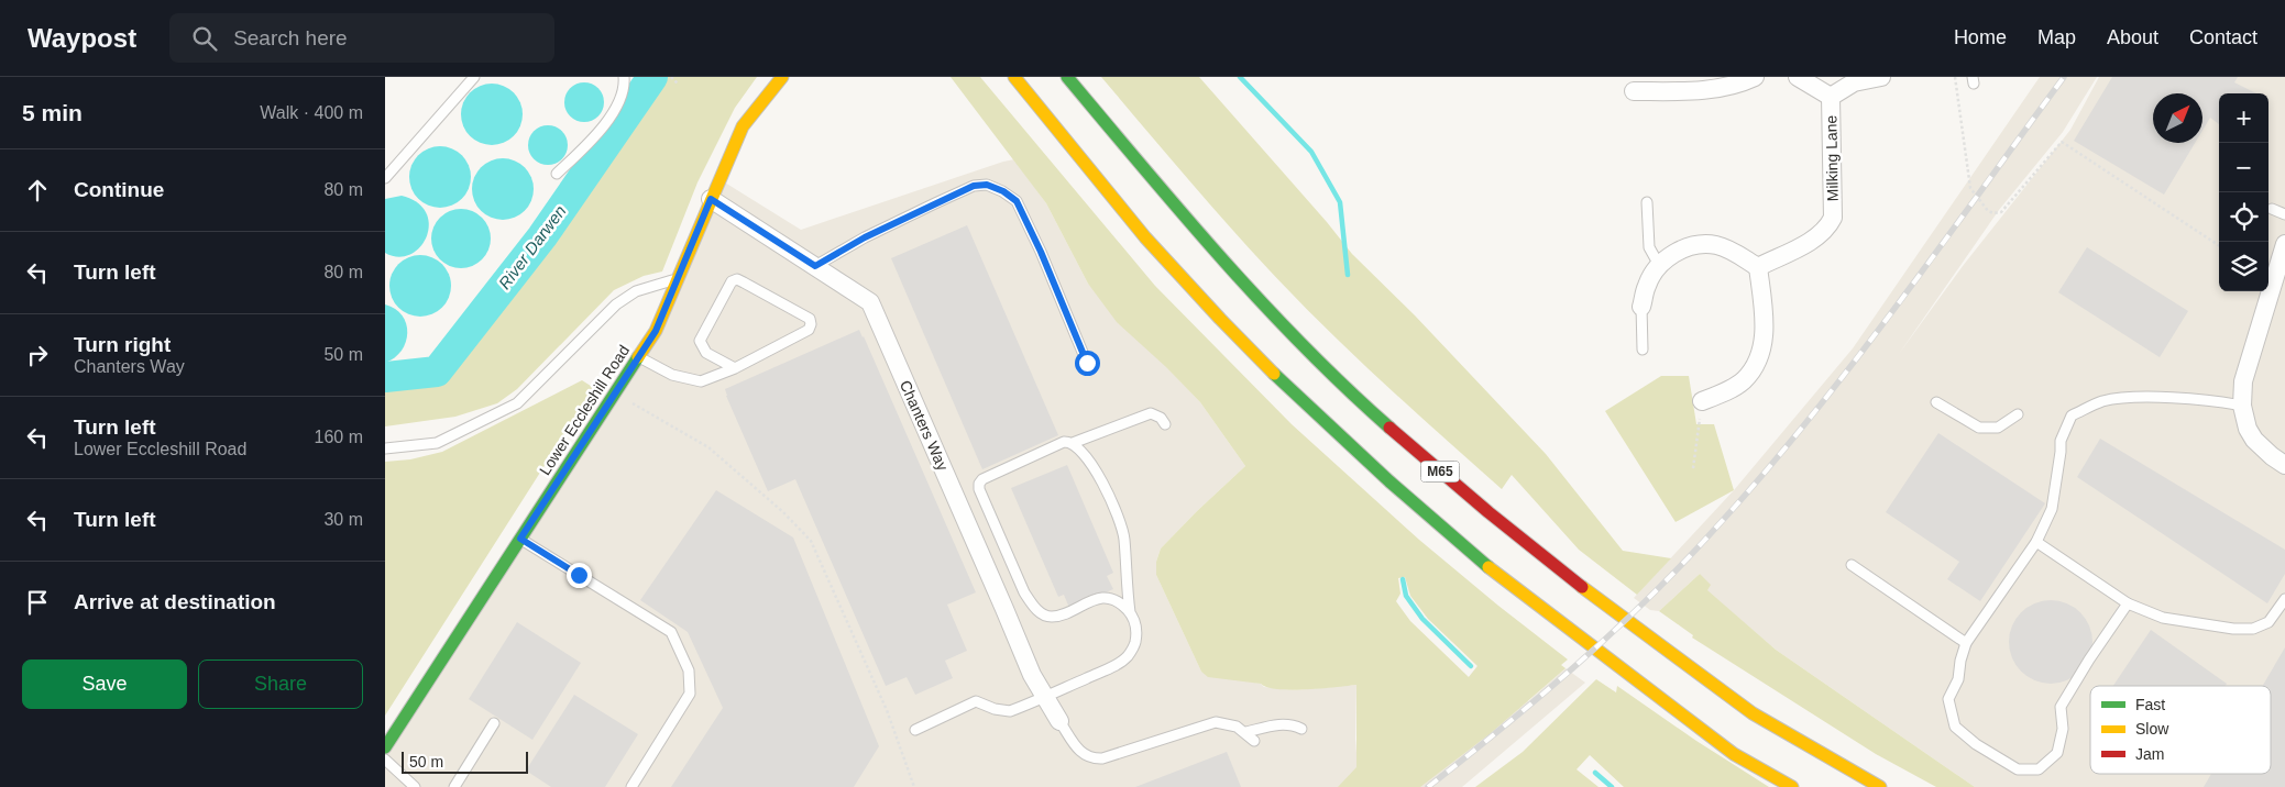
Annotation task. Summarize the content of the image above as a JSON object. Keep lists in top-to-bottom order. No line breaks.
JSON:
{"streets":{"main road":["Lower Eccleshill Road","M65"],"street":["Milking Lane","Chanters Way"]},"crossings":[["Lower Eccleshill Road","Chanters Way"]],"water":["River Darwen"],"legend":["Fast","Slow","Jam"],"scale_bar":"50 m","north":"top right","page":{"header":"Waypost","search":"Search here","nav":["Home","Map","About","Contact"],"heading":["5 min","Walk · 400 m"],"map_buttons":["+","−"],"list":[["Continue","80 m"],["Turn left","80 m"],["Turn right","Chanters Way","50 m"],["Turn left","Lower Eccleshill Road","160 m"],["Turn left","30 m"],"Arrive at destination"],"buttons":["Save","Share"],"scale":"50 m"}}
